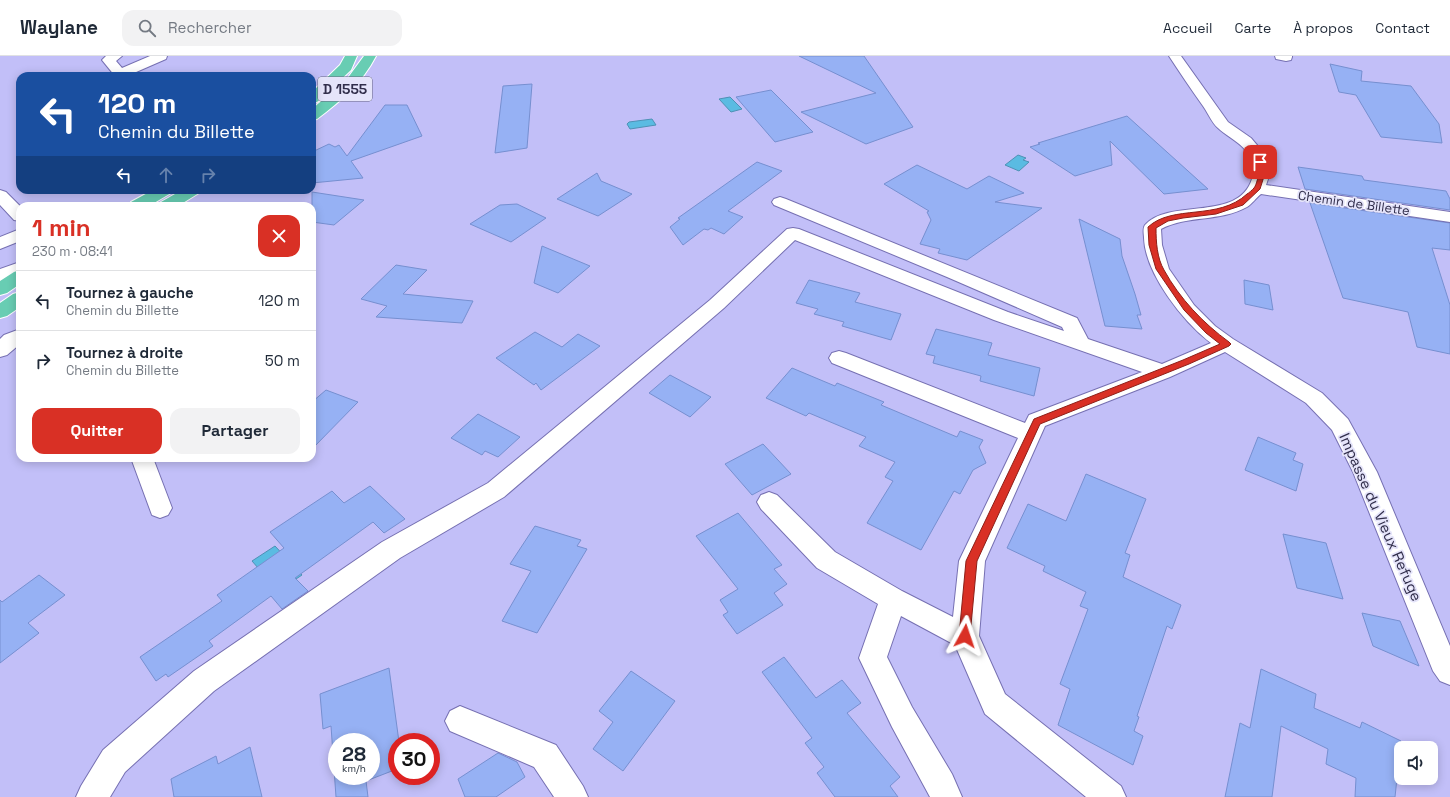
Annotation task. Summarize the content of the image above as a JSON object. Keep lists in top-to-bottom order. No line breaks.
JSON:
{"streets":{"main road":["D 1555"],"street":["Chemin de Billette","Impasse du Vieux Refuge"]},"crossings":[["Chemin de Billette","Impasse du Vieux Refuge"]],"page":{"header":"Waylane","search":"Rechercher","nav":["Accueil","Carte","À propos","Contact"],"turn":["120 m","Chemin du Billette"],"heading":["1 min","230 m · 08:41"],"list":[{"name":"Tournez à gauche","note":"Chemin du Billette","value":"120 m"},{"name":"Tournez à droite","note":"Chemin du Billette","value":"50 m"}],"buttons":["Quitter","Partager"],"speed":"28 km/h","limit":"30"}}
